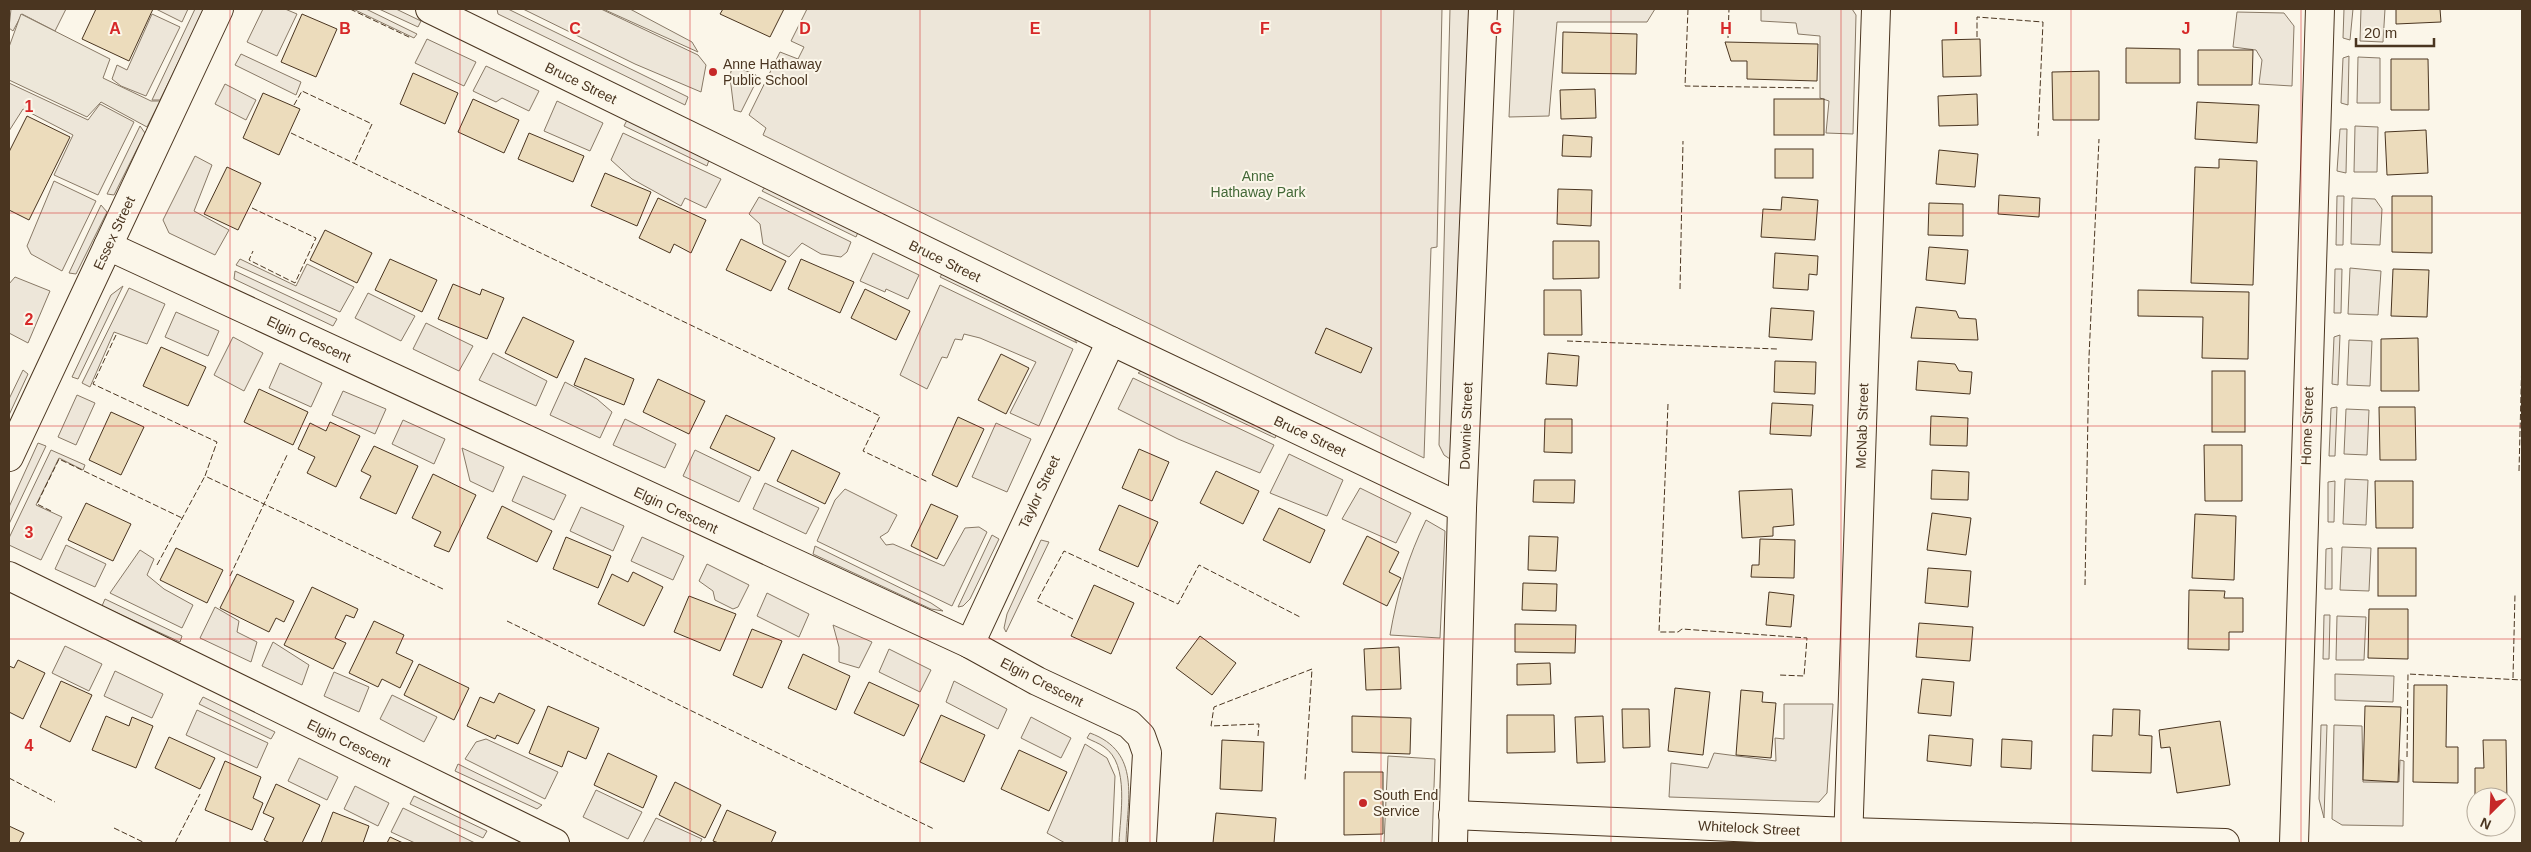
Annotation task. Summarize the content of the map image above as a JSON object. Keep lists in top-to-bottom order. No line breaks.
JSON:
{"streets":{"street":["Bruce Street","Essex Street","Elgin Crescent","Downie Street","McNab Street","Home Street","Taylor Street","Whitelock Street"]},"crossings":[["Bruce Street","Downie Street"],["Bruce Street","Taylor Street"],["Essex Street","Elgin Crescent"],["Elgin Crescent","Taylor Street"],["Downie Street","Whitelock Street"],["McNab Street","Whitelock Street"]],"parks":["Anne Hathaway Park"],"places":["Anne Hathaway Public School","South End Service"],"scale_bar":"20 m","north":"bottom left","grid":{"columns":["A","B","C","D","E","F","G","H","I","J"],"rows":["1","2","3","4"]}}
